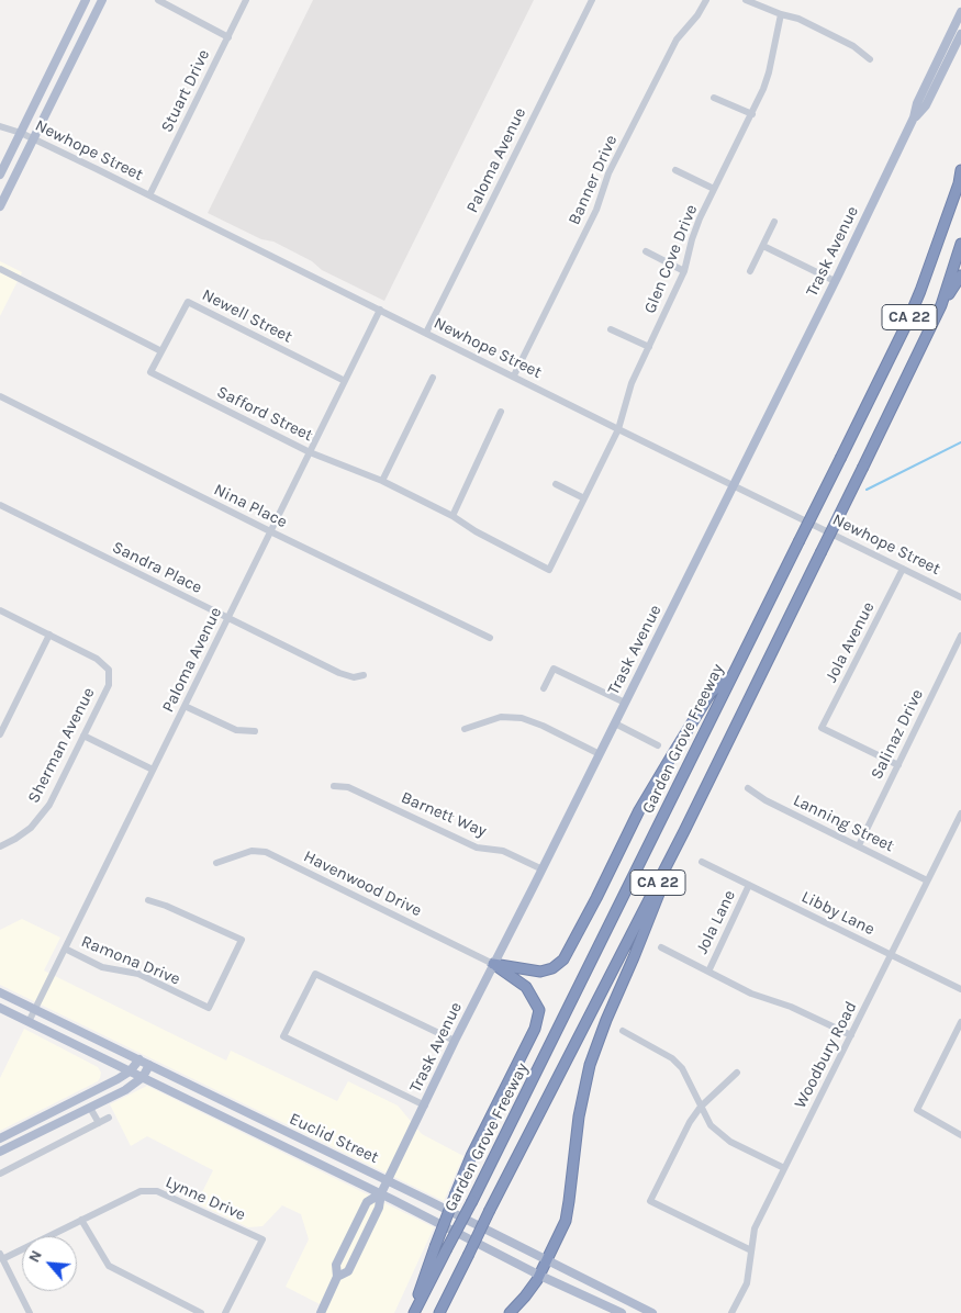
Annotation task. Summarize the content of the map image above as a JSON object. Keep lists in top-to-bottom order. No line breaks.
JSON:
{"streets":{"highway":["CA 22","Garden Grove Freeway"],"main road":["Trask Avenue","Euclid Street"],"street":["Stuart Drive","Newhope Street","Paloma Avenue","Banner Drive","Glen Cove Drive","Newell Street","Safford Street","Nina Place","Sandra Place","Jola Avenue","Salinaz Drive","Sherman Avenue","Barnett Way","Lanning Street","Havenwood Drive","Libby Lane","Jola Lane","Ramona Drive","Woodbury Road","Lynne Drive"]},"crossings":[["Stuart Drive","Newhope Street"],["Newhope Street","Paloma Avenue"],["Newhope Street","Banner Drive"],["Newhope Street","Trask Avenue"],["Newhope Street","Glen Cove Drive"],["Newhope Street","Jola Avenue"],["Paloma Avenue","Newell Street"],["Paloma Avenue","Safford Street"],["Paloma Avenue","Nina Place"],["Paloma Avenue","Sandra Place"],["Paloma Avenue","Ramona Drive"],["Paloma Avenue","Euclid Street"],["Trask Avenue","Barnett Way"],["Trask Avenue","Havenwood Drive"],["Trask Avenue","Euclid Street"],["Glen Cove Drive","Safford Street"],["Newell Street","Safford Street"],["Jola Avenue","Salinaz Drive"],["Salinaz Drive","Lanning Street"],["Lanning Street","Woodbury Road"],["Libby Lane","Jola Lane"],["Libby Lane","Woodbury Road"]],"north":"top left"}
